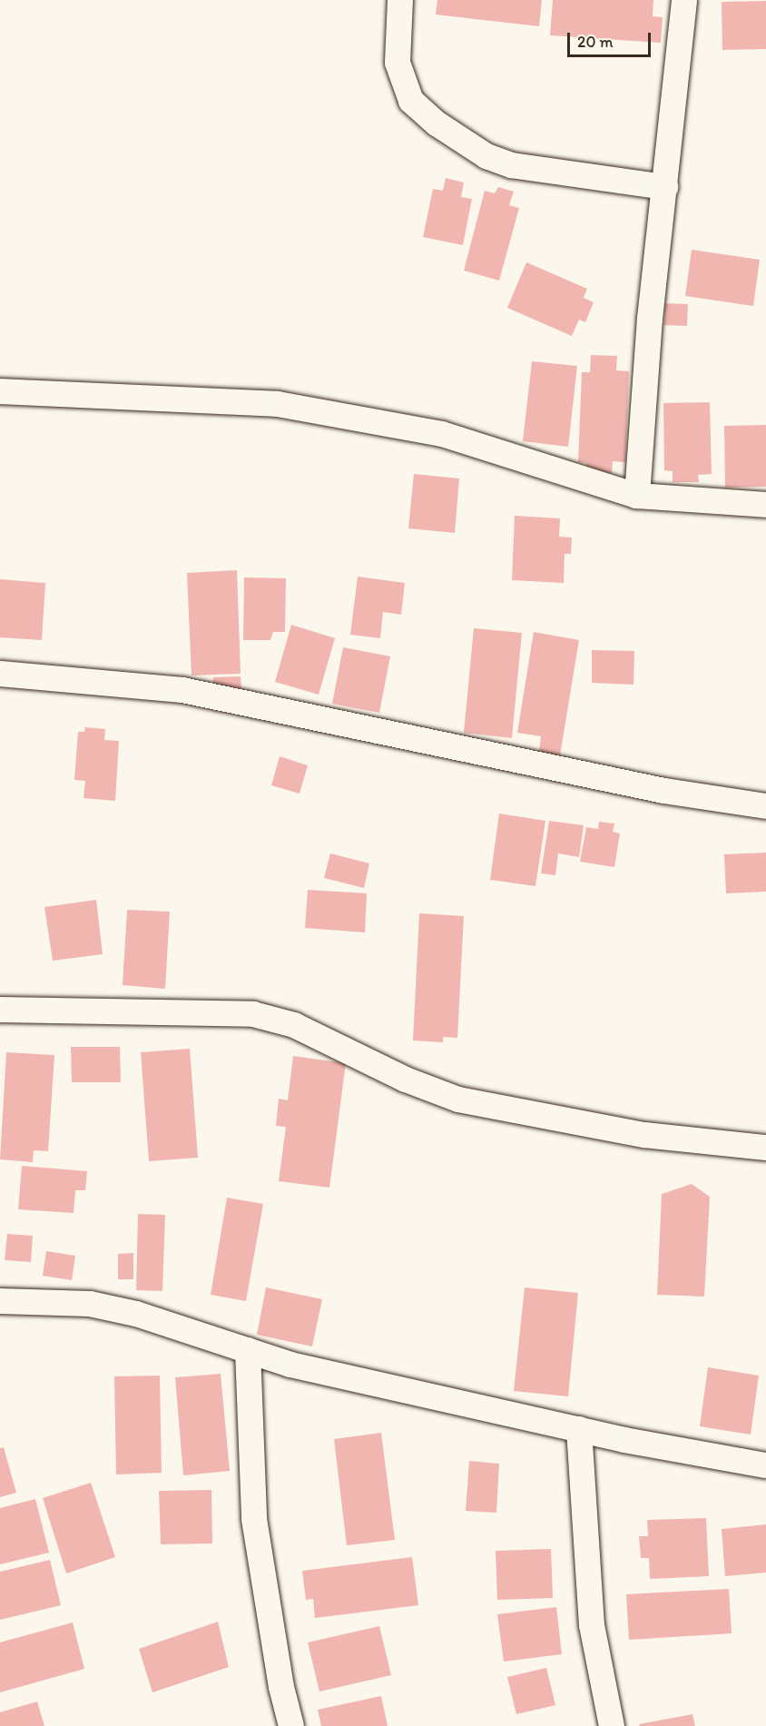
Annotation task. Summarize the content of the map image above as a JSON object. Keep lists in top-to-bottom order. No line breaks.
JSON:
{"scale_bar":"20 m"}
